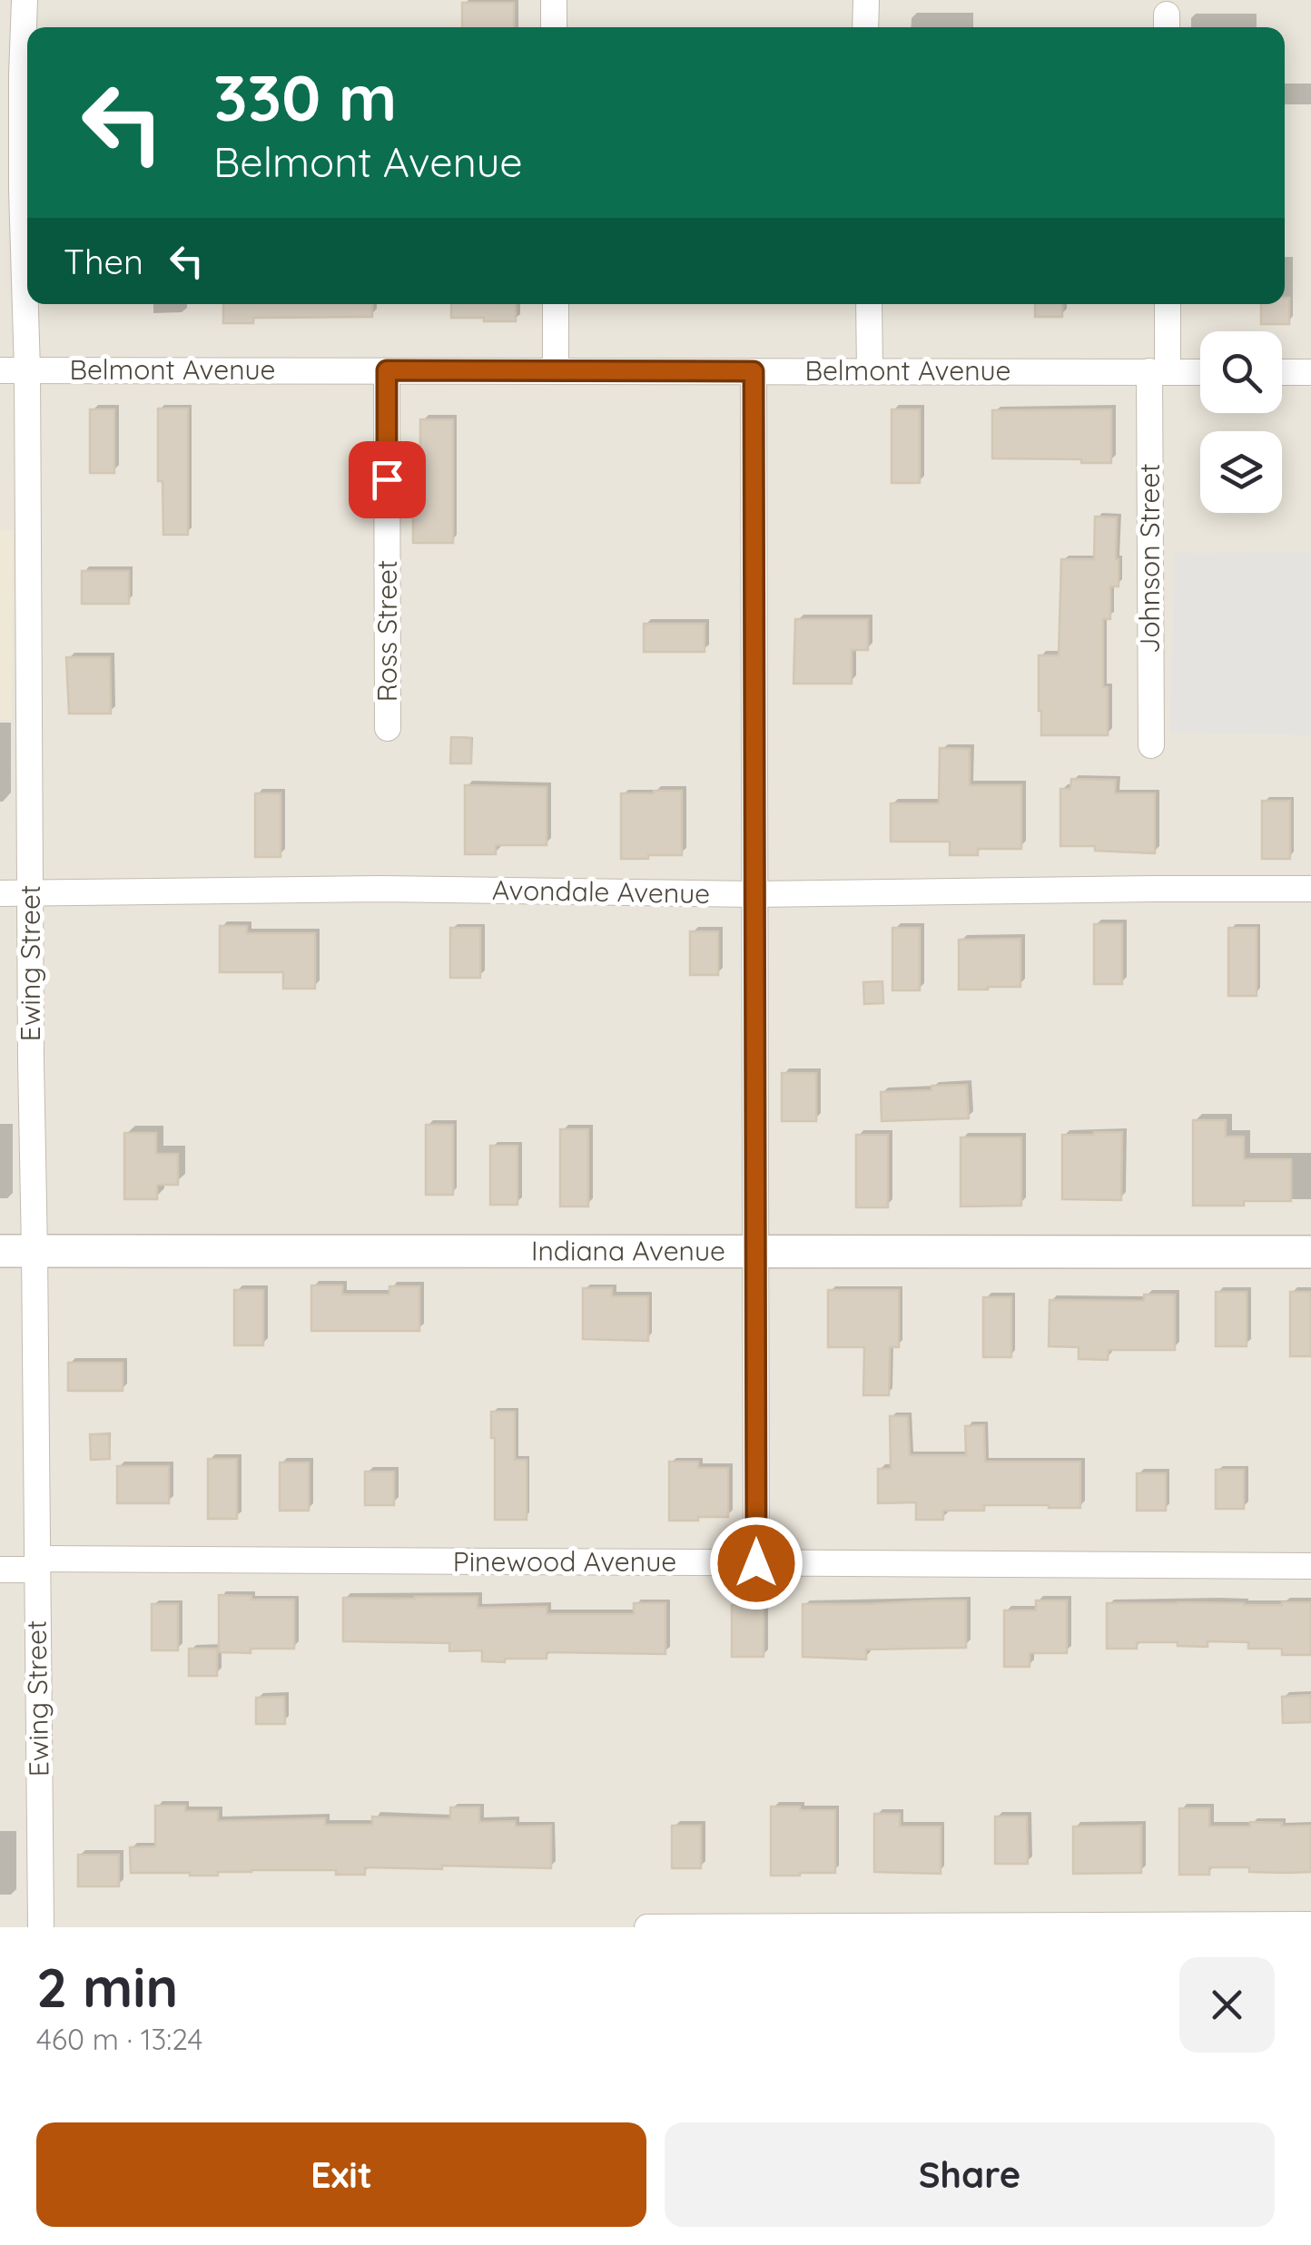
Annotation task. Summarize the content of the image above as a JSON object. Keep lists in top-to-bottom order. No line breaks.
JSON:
{"streets":{"street":["Belmont Avenue","Johnson Street","Ross Street","Avondale Avenue","Ewing Street","Indiana Avenue","Pinewood Avenue"]},"crossings":[["Belmont Avenue","Johnson Street"],["Belmont Avenue","Ross Street"],["Belmont Avenue","Ewing Street"],["Avondale Avenue","Ewing Street"],["Ewing Street","Indiana Avenue"],["Ewing Street","Pinewood Avenue"]],"page":{"turn":["330 m","Belmont Avenue"],"then":"Then","heading":["2 min","460 m · 13:24"],"buttons":["Exit","Share"]}}
